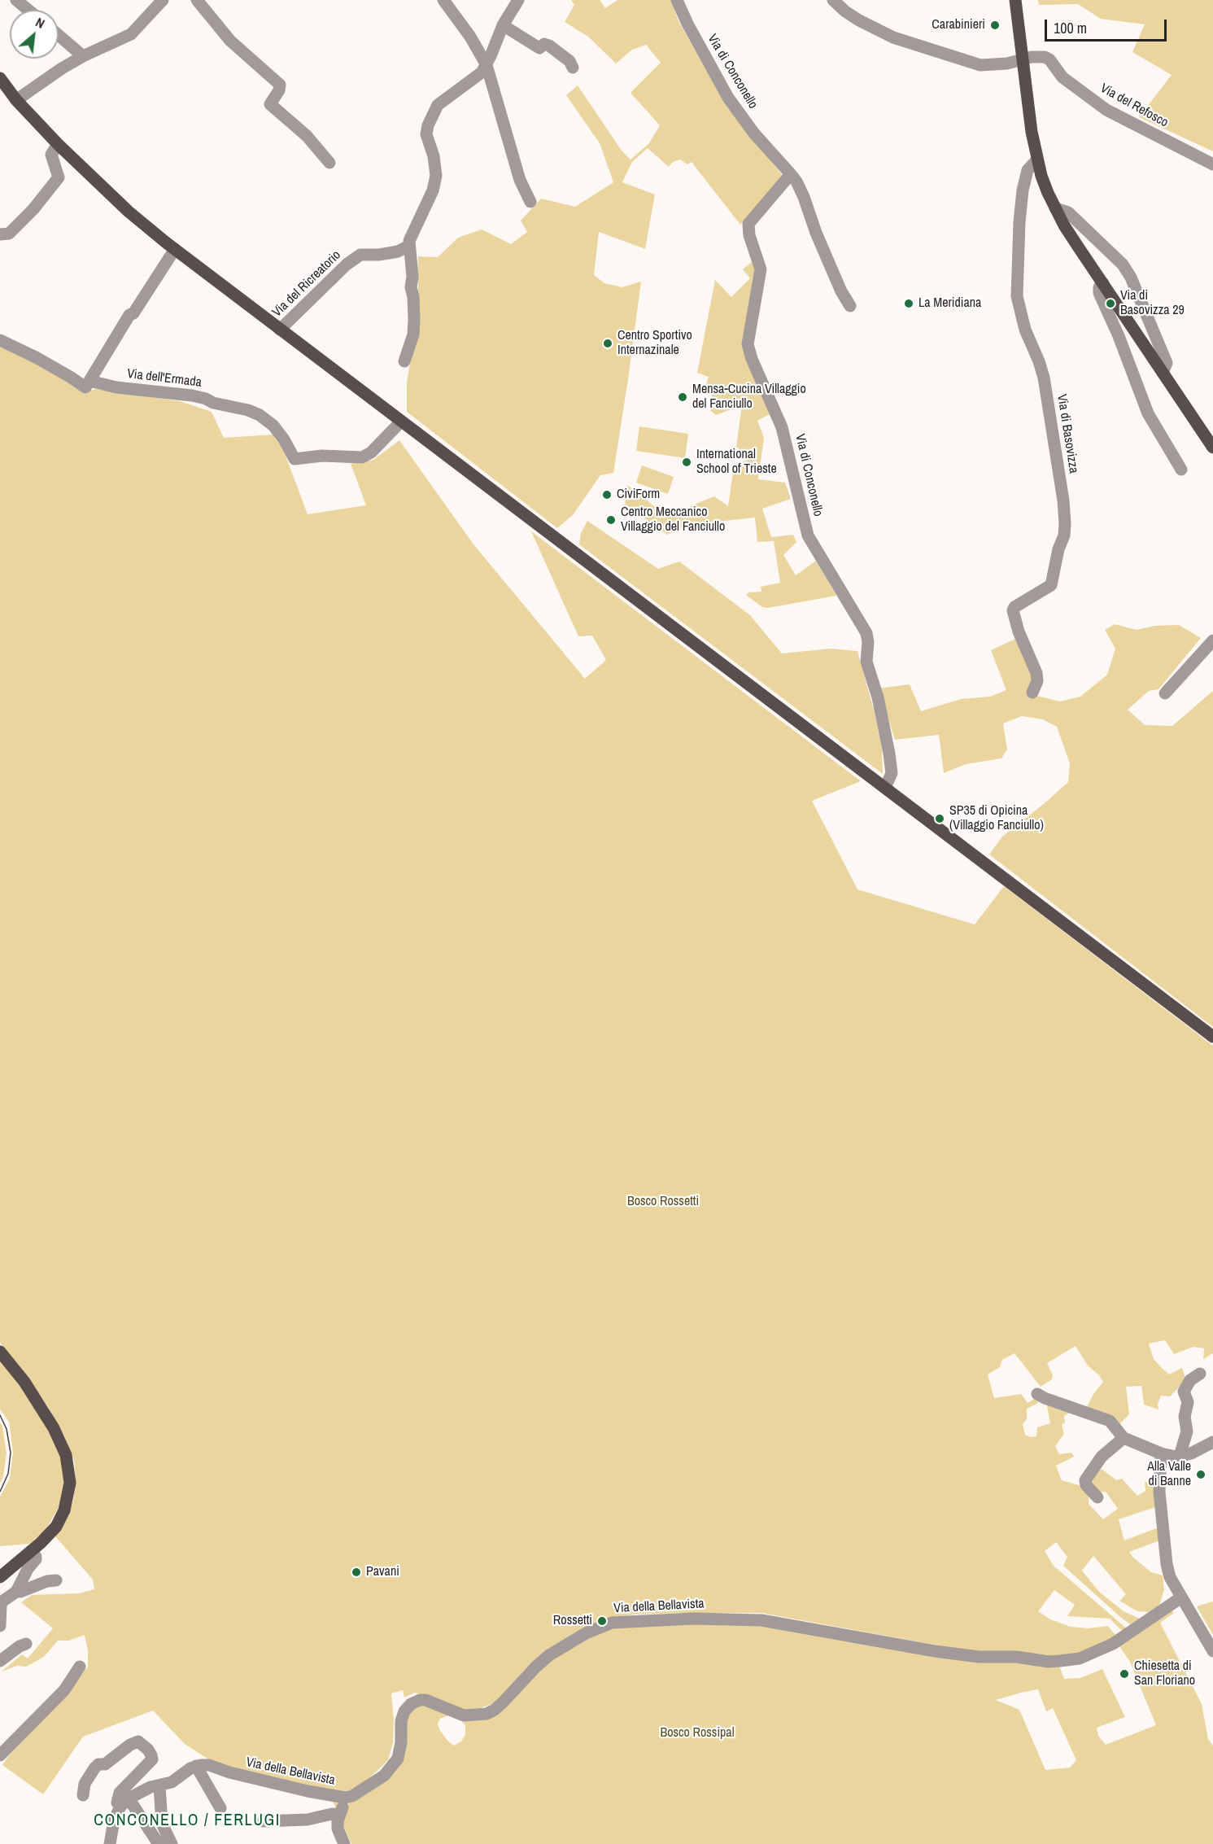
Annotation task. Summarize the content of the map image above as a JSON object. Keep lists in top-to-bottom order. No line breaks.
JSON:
{"streets":{"street":["Via di Conconello","Via del Refosco","Via del Ricreatorio","Via dell'Ermada","Via di Basovizza","Via della Bellavista"]},"districts":["CONCONELLO / FERLUGI"],"parks":["Bosco Rossetti","Bosco Rossipal"],"places":["Carabinieri","La Meridiana","Via di Basovizza 29","Centro Sportivo Internazinale","Mensa-Cucina Villaggio del Fanciullo","International School of Trieste","CiviForm","Centro Meccanico Villaggio del Fanciullo","SP35 di Opicina (Villaggio Fanciullo)","Alla Valle di Banne","Pavani","Rossetti","Chiesetta di San Floriano"],"scale_bar":"100 m","north":"top right"}
